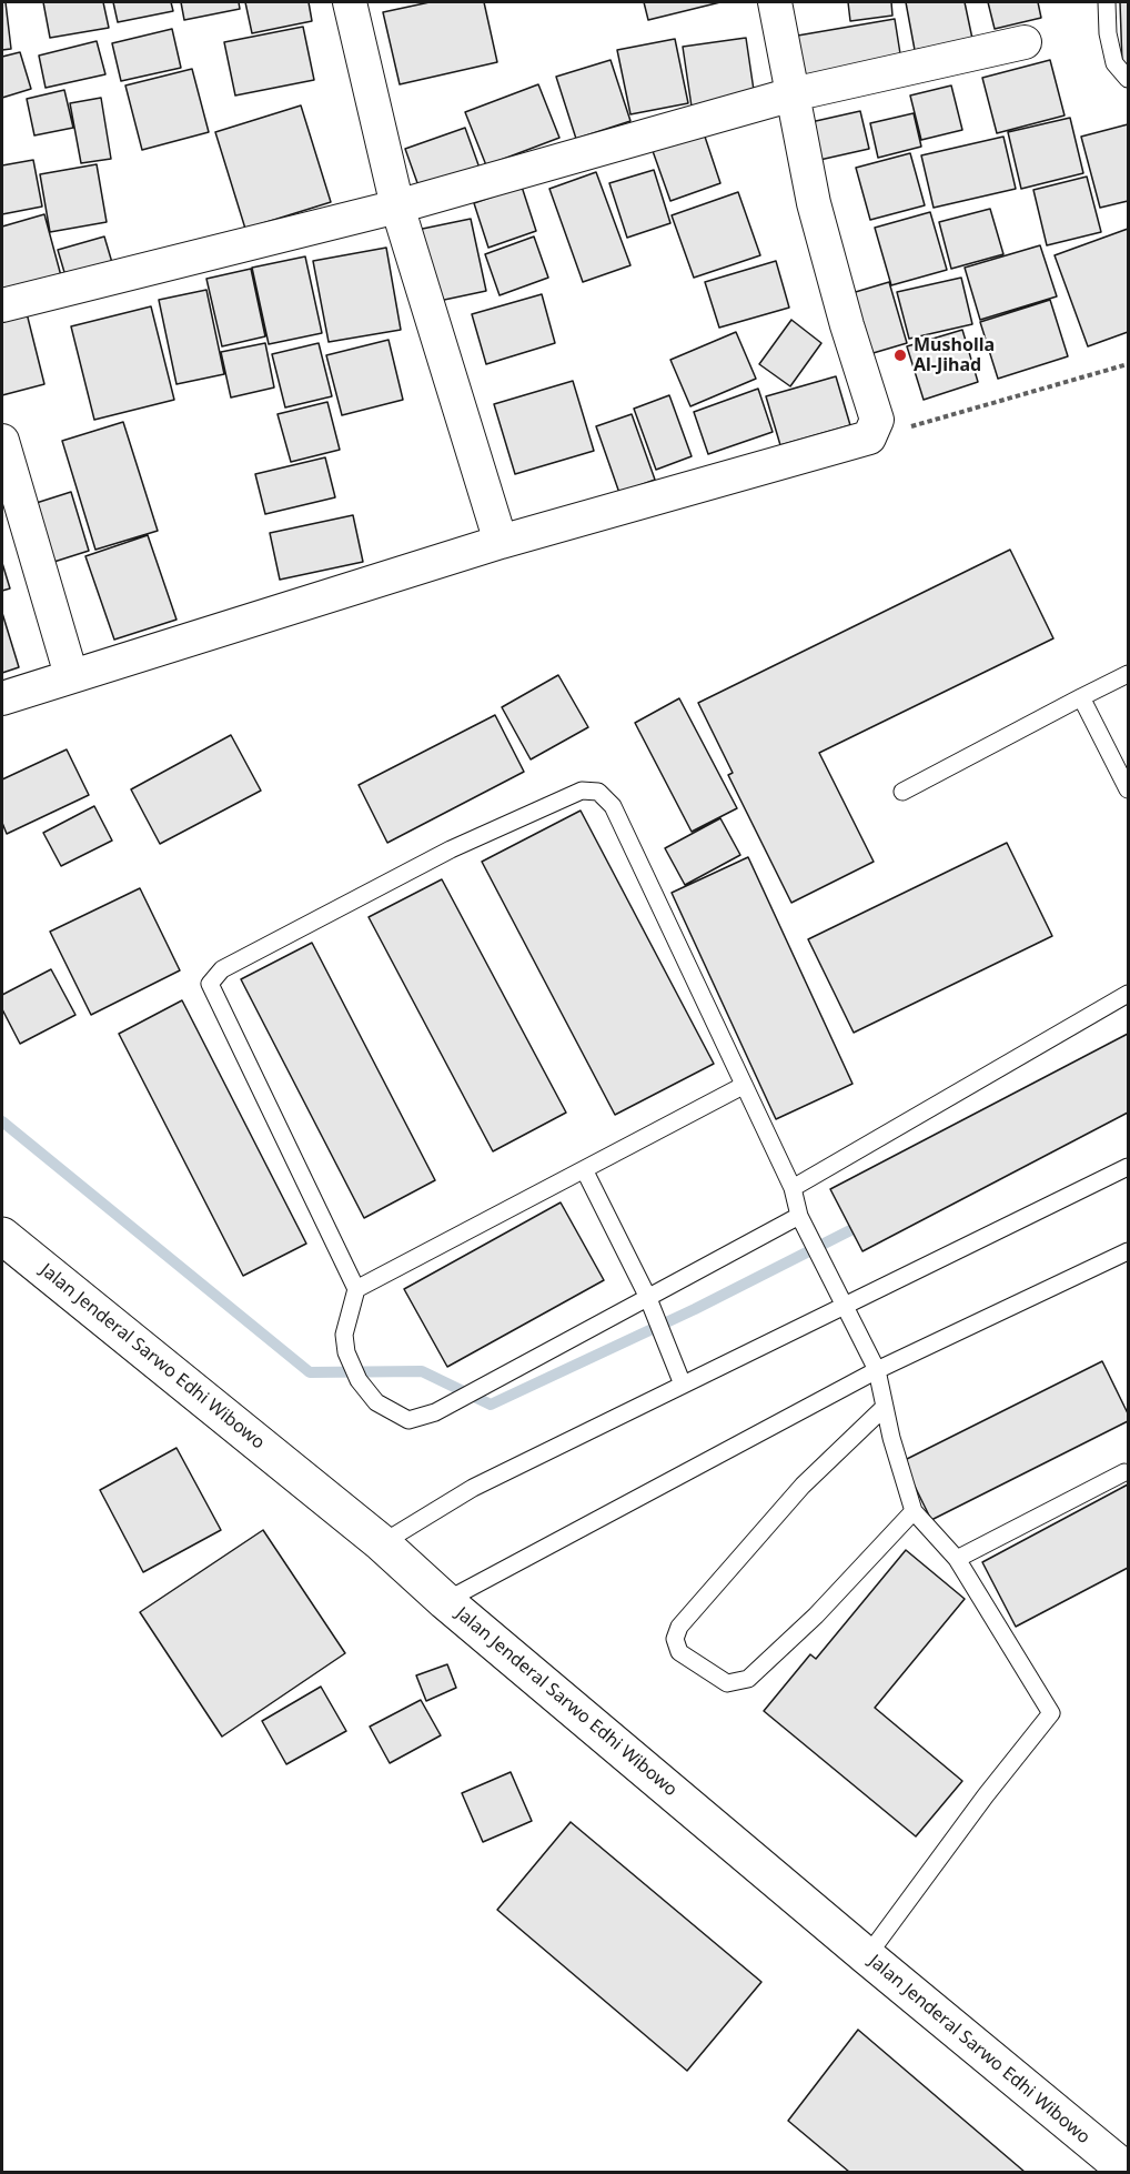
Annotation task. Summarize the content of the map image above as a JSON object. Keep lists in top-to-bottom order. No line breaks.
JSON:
{"streets":{"main road":["Jalan Jenderal Sarwo Edhi Wibowo"]},"places":["Musholla Al-Jihad"]}
